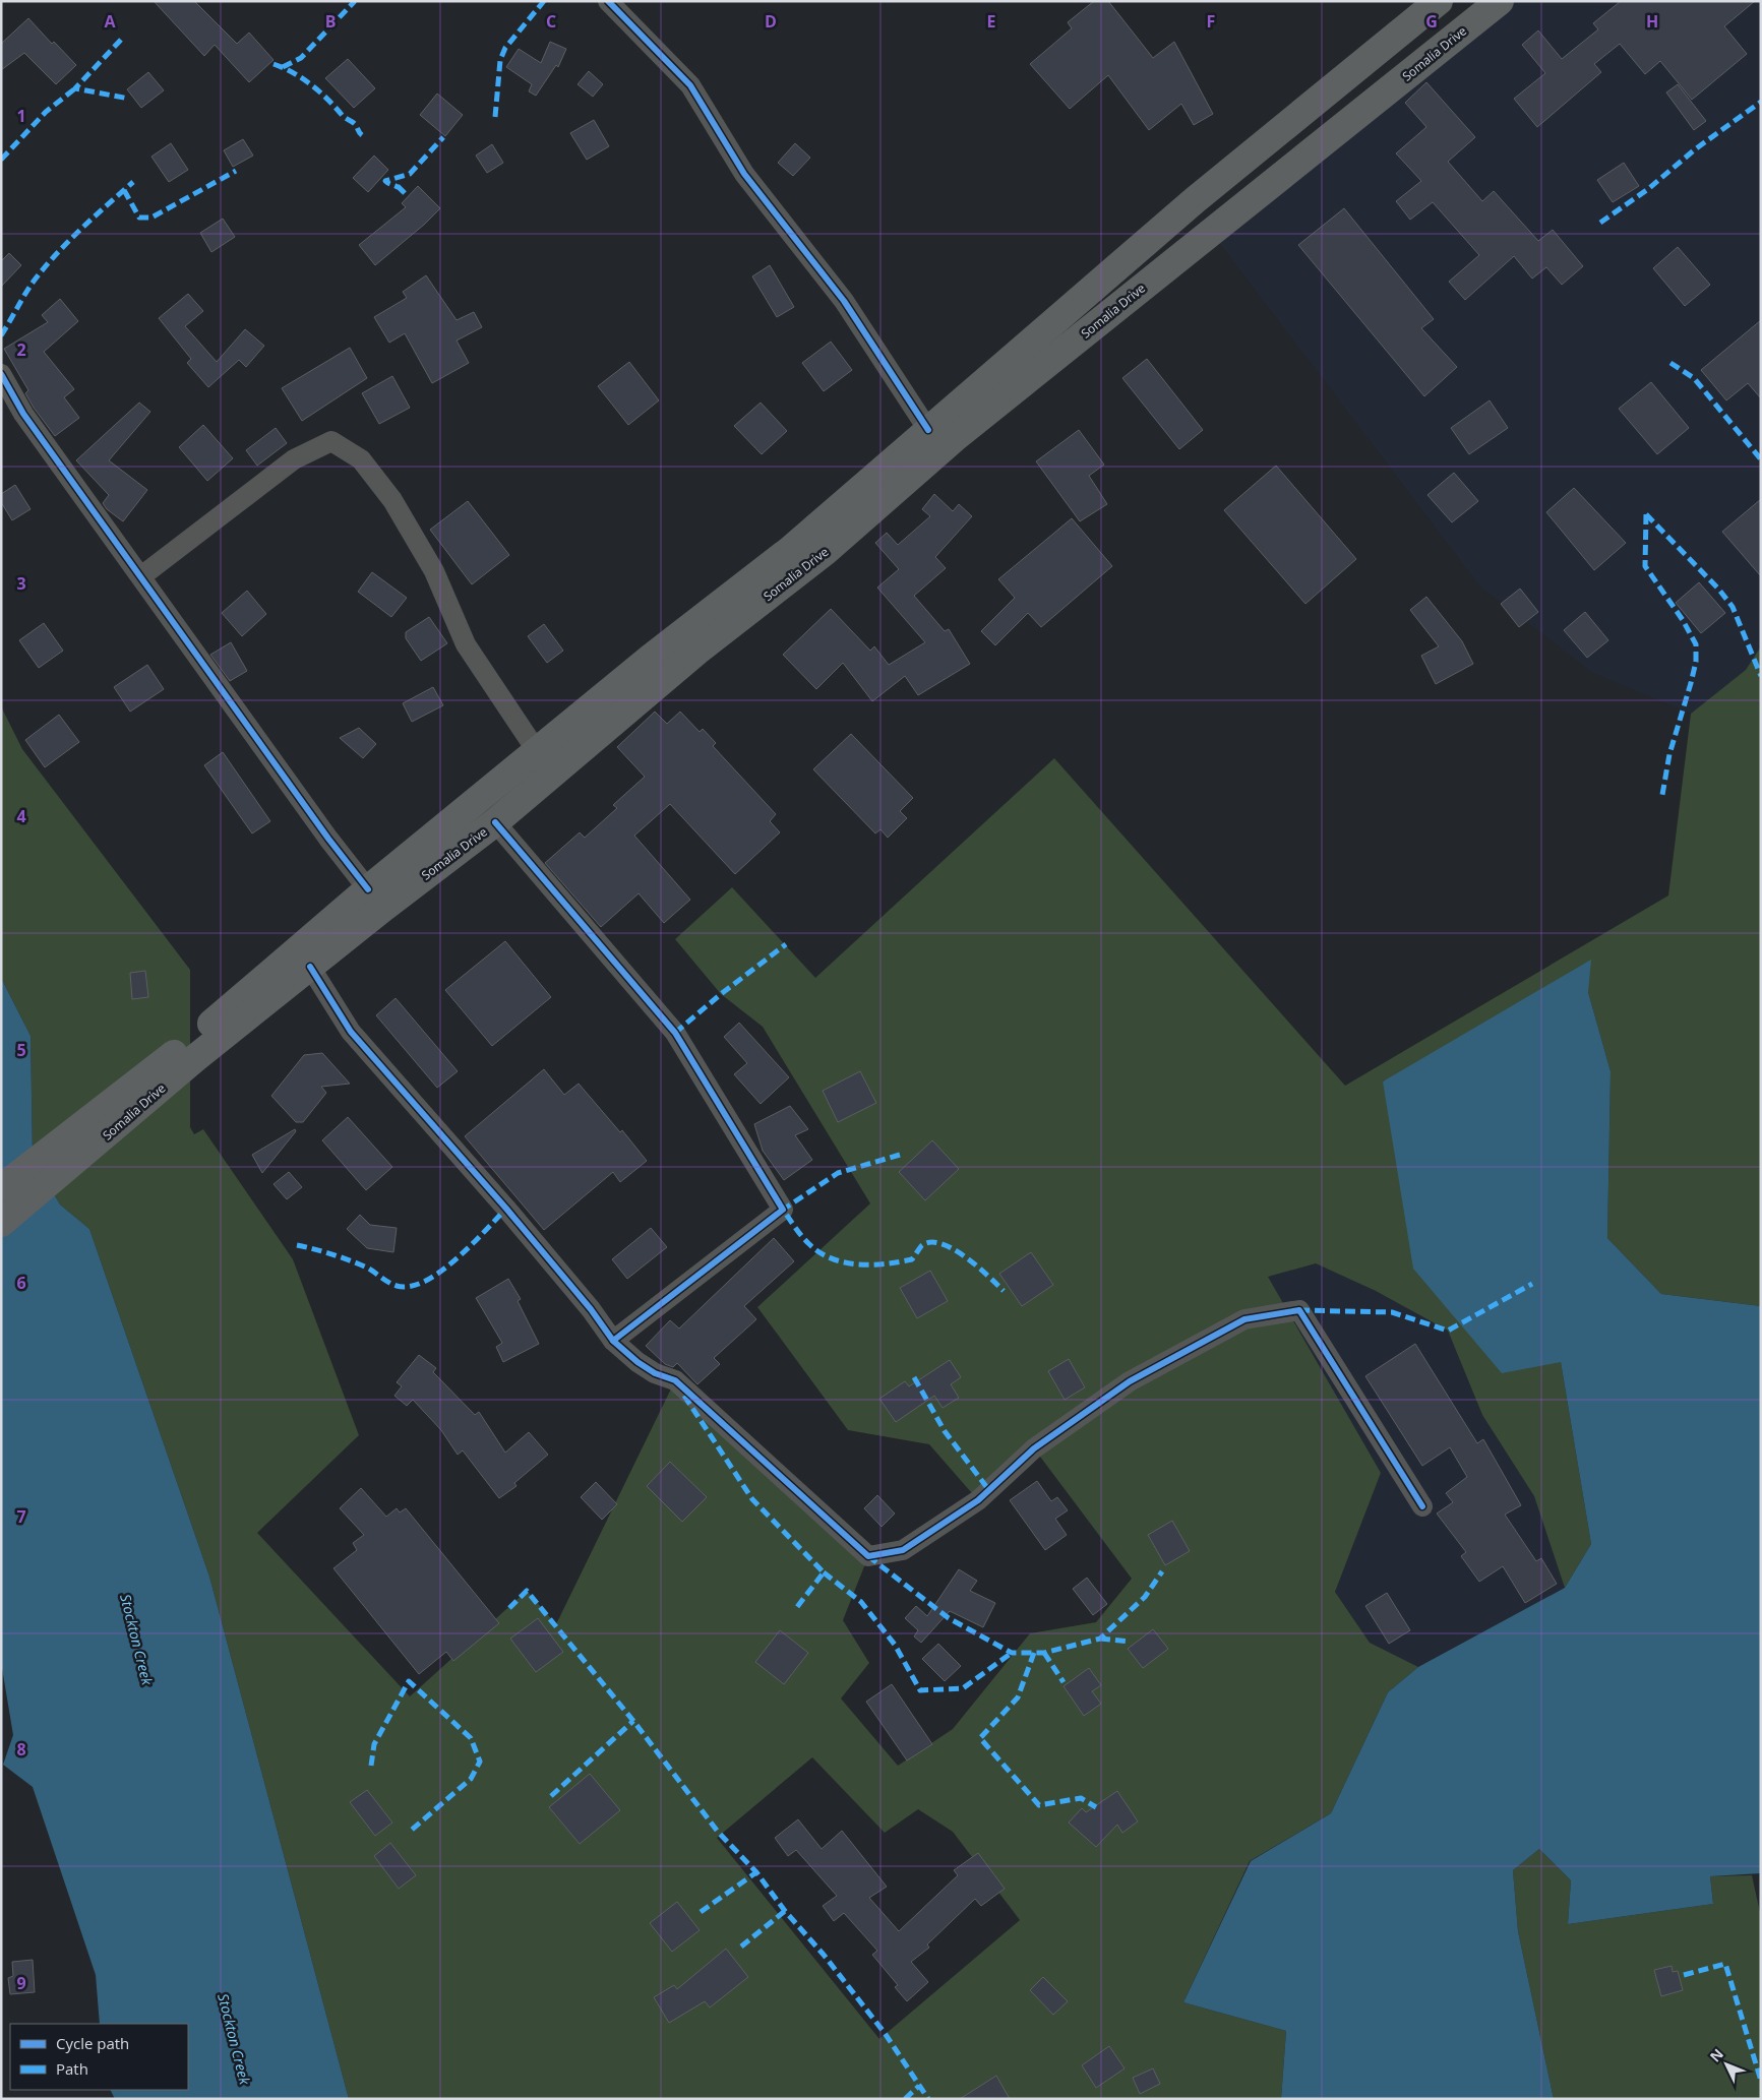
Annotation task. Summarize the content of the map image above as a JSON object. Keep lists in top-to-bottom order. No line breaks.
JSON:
{"streets":{"main road":["Somalia Drive"]},"water":["Stockton Creek"],"legend":["Cycle path","Path"],"north":"top left","grid":{"columns":["A","B","C","D","E","F","G","H"],"rows":["1","2","3","4","5","6","7","8","9"]}}
